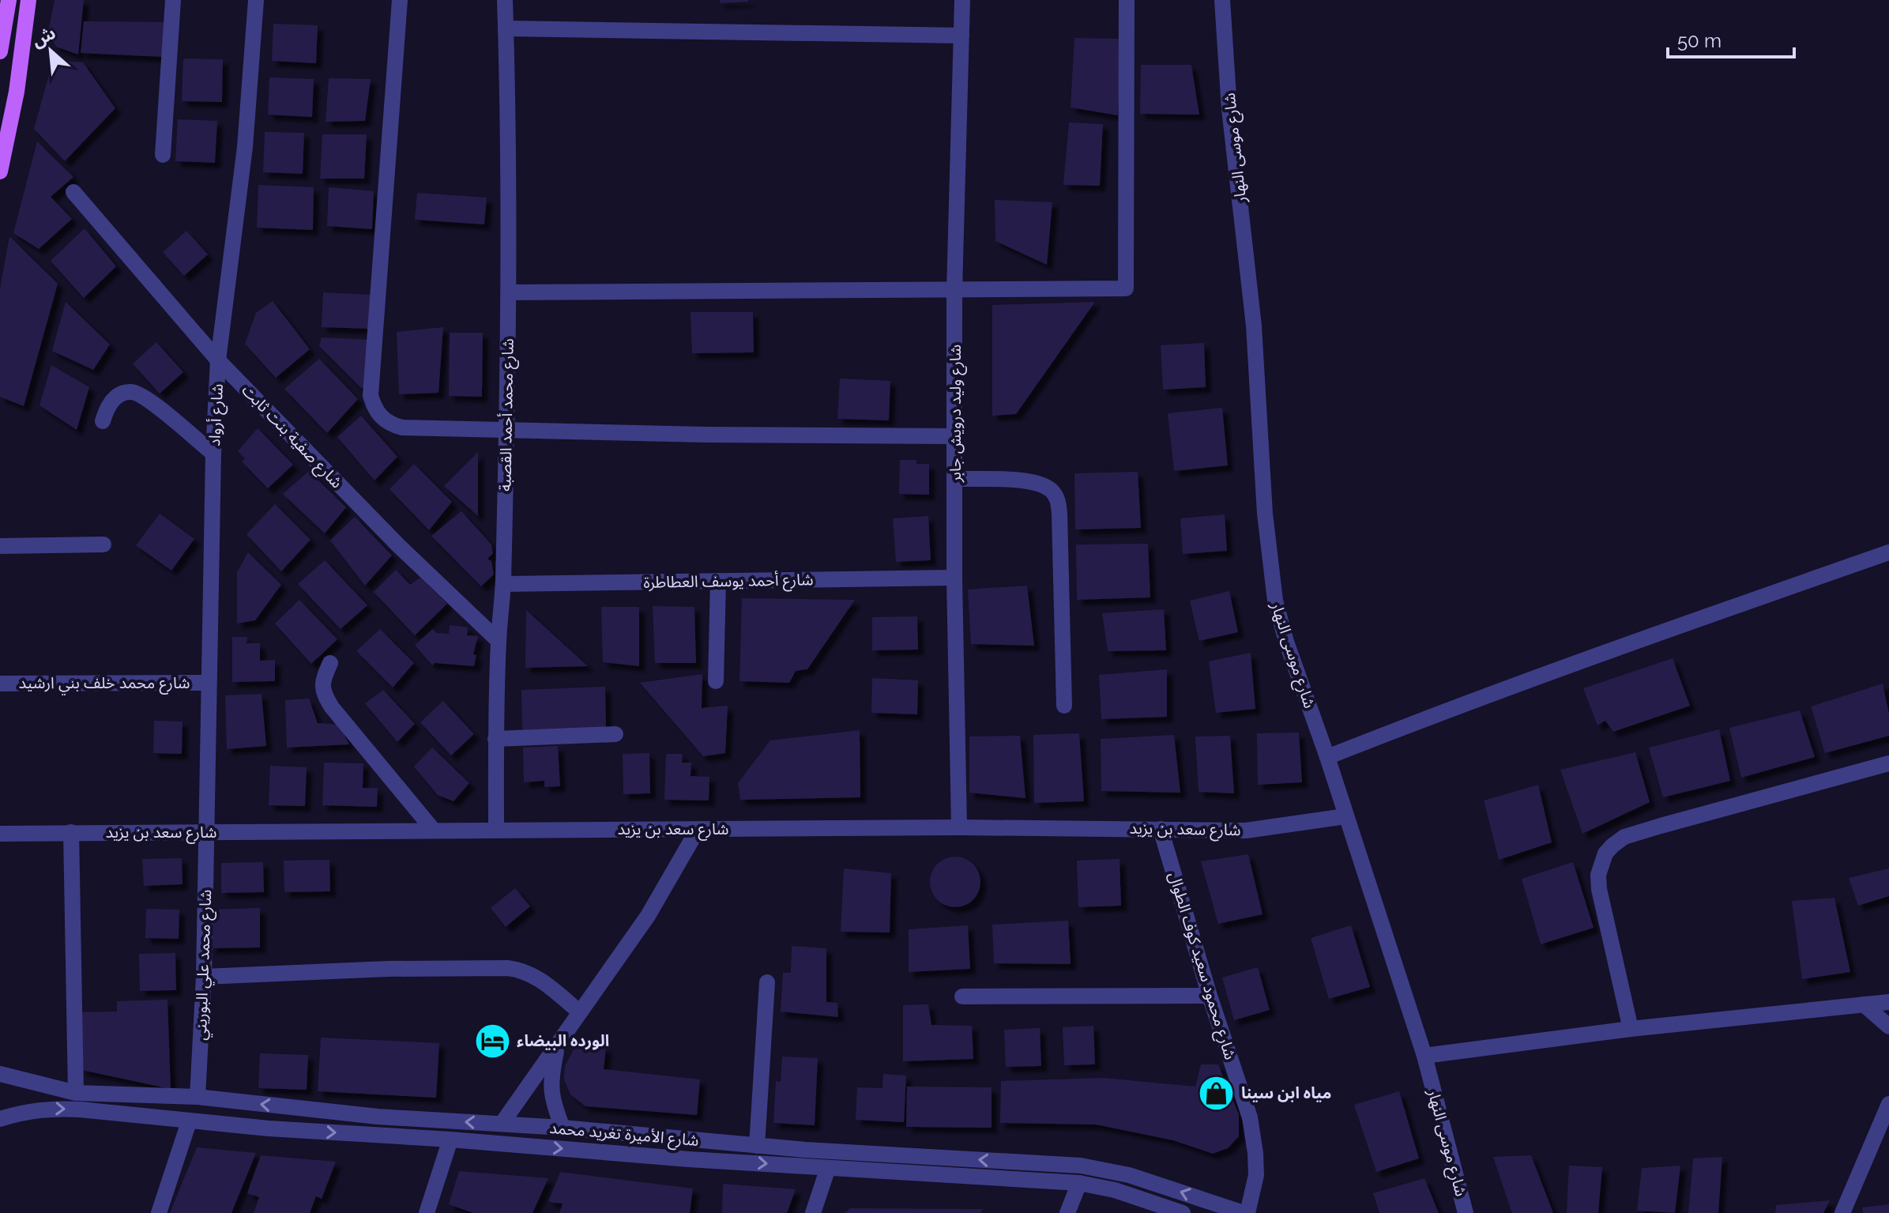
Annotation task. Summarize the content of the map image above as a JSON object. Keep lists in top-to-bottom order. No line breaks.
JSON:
{"streets":{"street":["شارع موسى النهار","شارع وليد درويش جابر","شارع أرواد","شارع محمد أحمد القصبة","شارع صفية بنت ثابت","شارع أحمد يوسف العطاطرة","شارع محمد خلف بني ارشيد","شارع سعد بن يزيد","شارع محمد علي البوريني","شارع محمود سعيد كوف الطوال","شارع الأميرة تغريد محمد"]},"crossings":[["شارع موسى النهار","شارع سعد بن يزيد"],["شارع وليد درويش جابر","شارع أحمد يوسف العطاطرة"],["شارع وليد درويش جابر","شارع سعد بن يزيد"],["شارع أرواد","شارع صفية بنت ثابت"],["شارع أرواد","شارع محمد خلف بني ارشيد"],["شارع أرواد","شارع سعد بن يزيد"],["شارع أرواد","شارع محمد علي البوريني"],["شارع محمد أحمد القصبة","شارع صفية بنت ثابت"],["شارع محمد أحمد القصبة","شارع أحمد يوسف العطاطرة"],["شارع محمد أحمد القصبة","شارع سعد بن يزيد"],["شارع سعد بن يزيد","شارع محمد علي البوريني"],["شارع سعد بن يزيد","شارع محمود سعيد كوف الطوال"],["شارع محمد علي البوريني","شارع الأميرة تغريد محمد"],["شارع محمود سعيد كوف الطوال","شارع الأميرة تغريد محمد"]],"places":{"hotel":["الورده البيضاء"],"shop":["مياه ابن سينا"]},"scale_bar":"50 m","north":"top left"}
